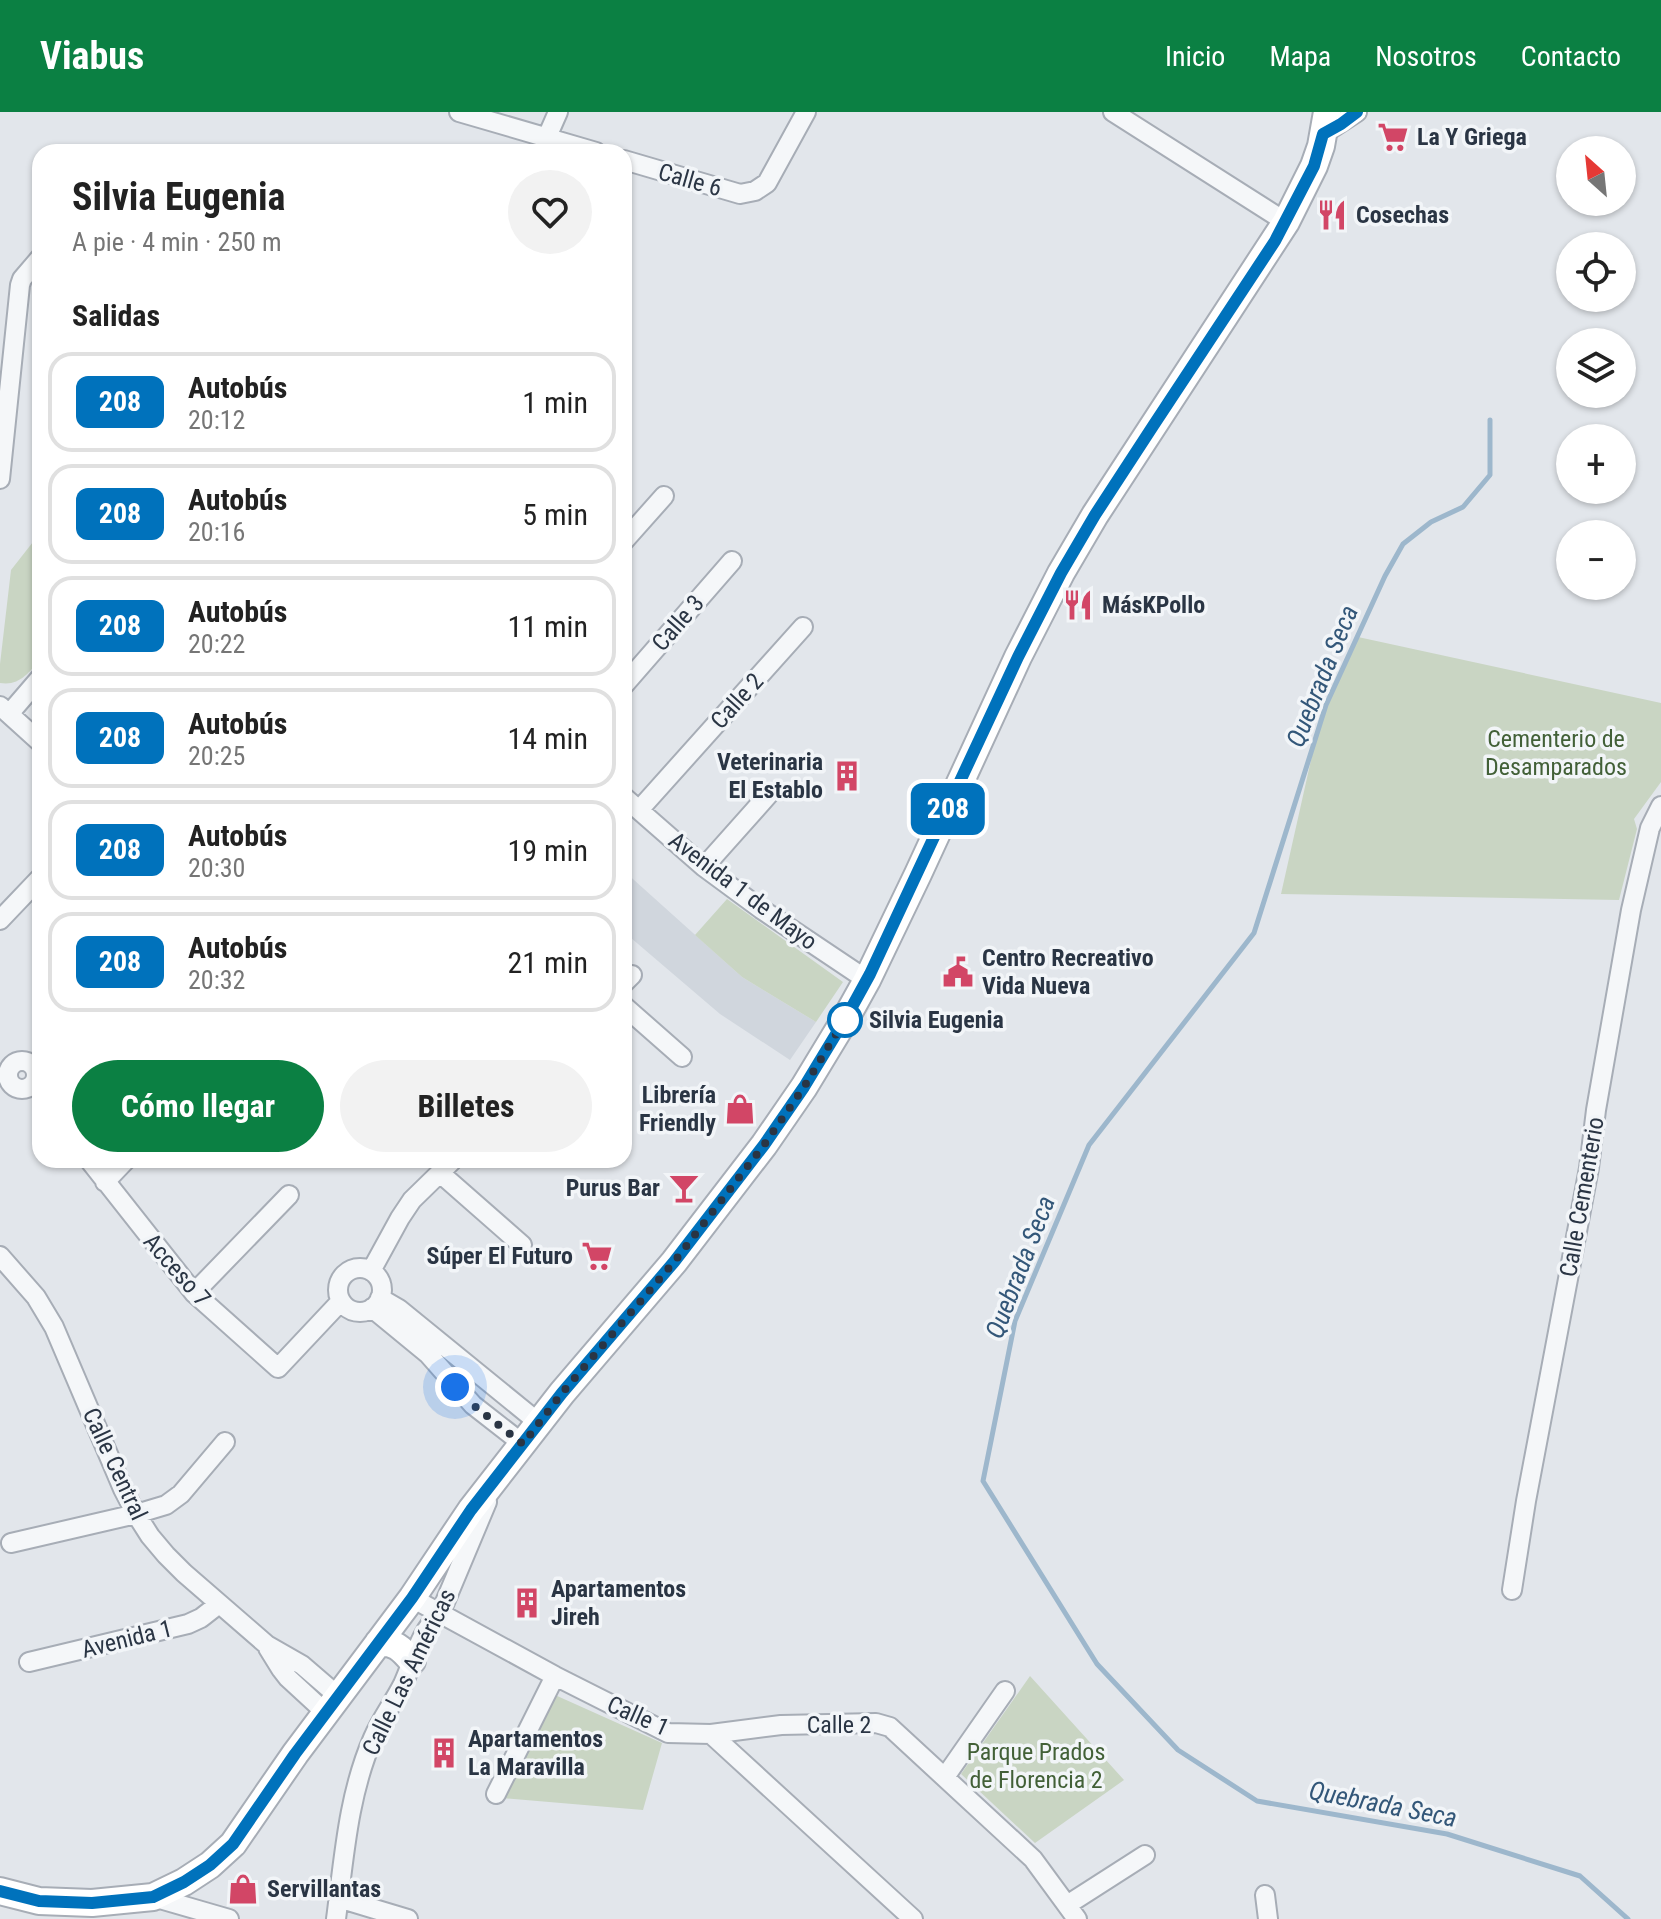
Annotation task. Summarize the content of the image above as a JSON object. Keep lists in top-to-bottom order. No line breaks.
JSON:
{"streets":{"street":["Calle 6","Calle 3","Calle 2","Avenida 1 de Mayo","Calle Cementerio","Acceso 7","Calle Central","Avenida 1","Calle Las Américas","Calle 1"]},"crossings":[["Calle 2","Avenida 1 de Mayo"],["Calle 2","Calle 1"],["Calle Central","Avenida 1"],["Calle Las Américas","Calle 1"]],"water":["Quebrada Seca"],"parks":["Cementerio de Desamparados","Parque Prados de Florencia 2"],"places":{"supermarket":["La Y Griega","Súper El Futuro"],"restaurant":["Cosechas","MásKPollo"],"building":["Veterinaria El Establo","Apartamentos Jireh","Apartamentos La Maravilla"],"public building":["Centro Recreativo Vida Nueva"],"other":["Silvia Eugenia"],"shop":["Librería Friendly","Servillantas"],"bar":["Purus Bar"]},"lines":["bus line 208"],"north":"top left","page":{"header":"Viabus","nav":["Inicio","Mapa","Nosotros","Contacto"],"on_map":"208","map_buttons":["+","−"],"heading":[["Silvia Eugenia","A pie · 4 min · 250 m"],"Salidas"],"list":[{"mark":"208","name":"Autobús","note":"20:12","value":"1 min"},{"mark":"208","name":"Autobús","note":"20:16","value":"5 min"},{"mark":"208","name":"Autobús","note":"20:22","value":"11 min"},{"mark":"208","name":"Autobús","note":"20:25","value":"14 min"},{"mark":"208","name":"Autobús","note":"20:30","value":"19 min"},{"mark":"208","name":"Autobús","note":"20:32","value":"21 min"}],"buttons":["Cómo llegar","Billetes"]}}
